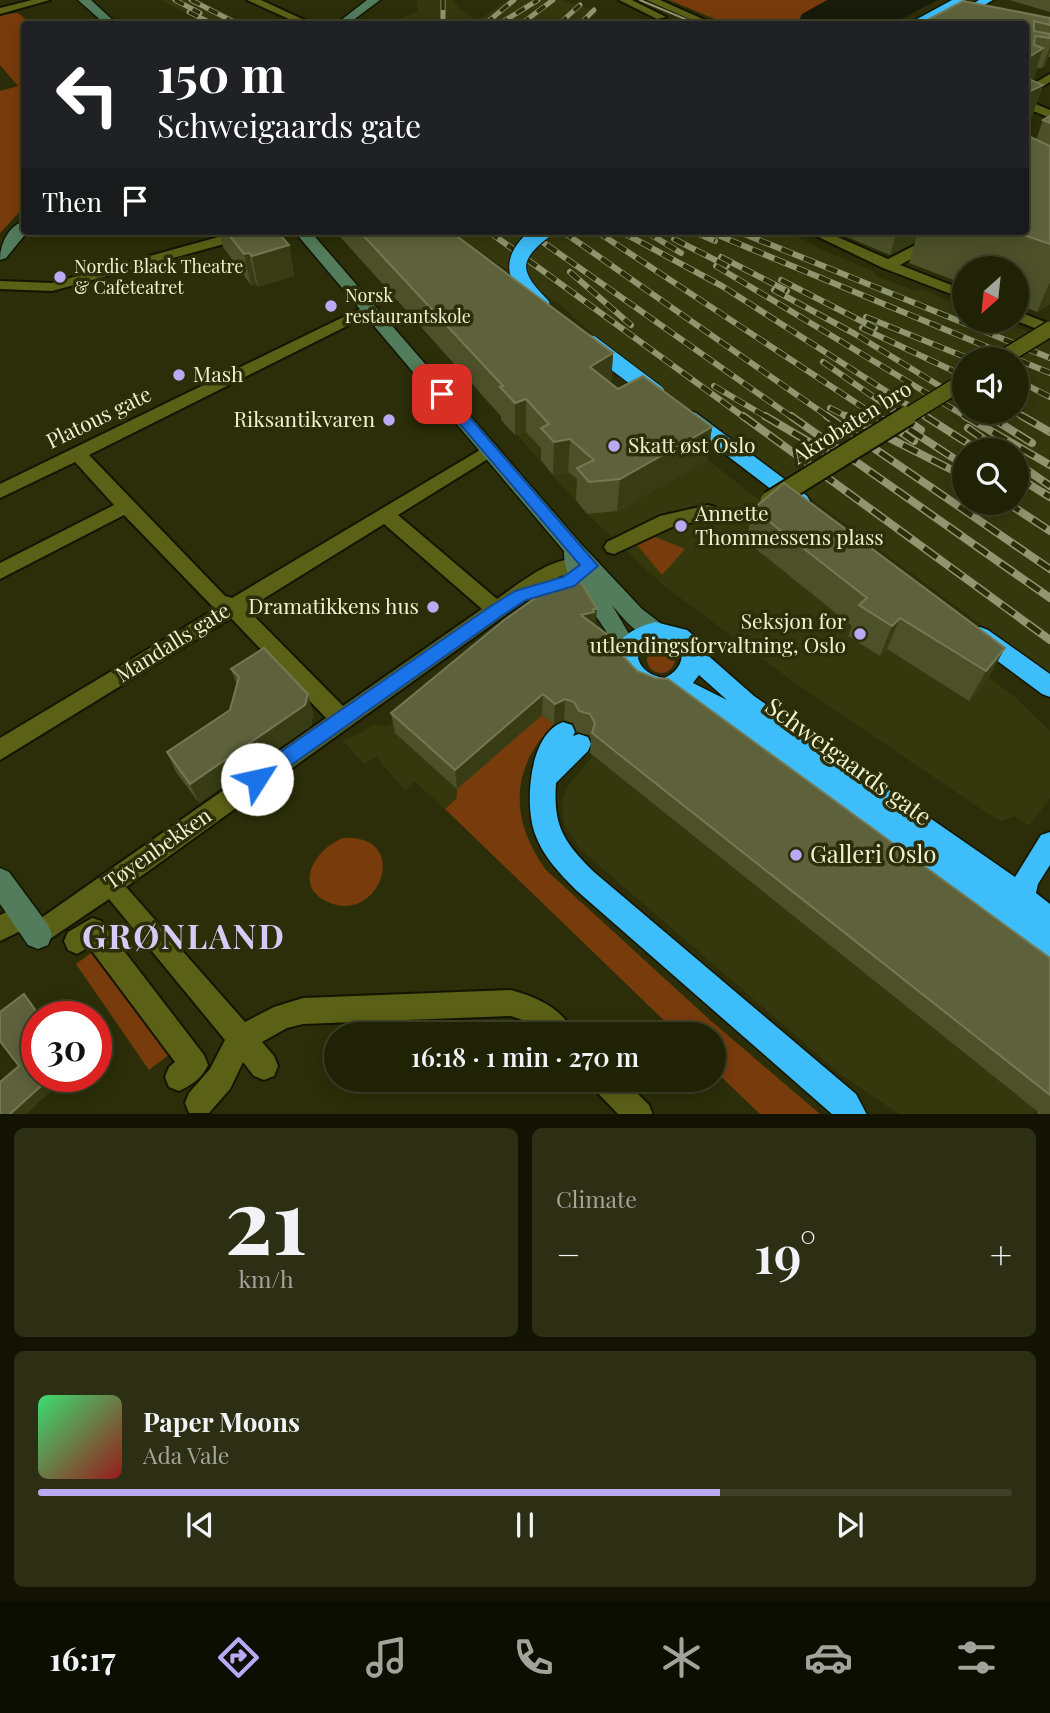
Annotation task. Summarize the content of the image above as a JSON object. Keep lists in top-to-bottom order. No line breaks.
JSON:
{"streets":{"highway":["Schweigaards gate"],"street":["Platous gate","Akrobaten bro","Mandalls gate","Tøyenbekken"]},"districts":["GRØNLAND"],"places":["Nordic Black Theatre & Cafeteatret","Norsk restaurantskole","Mash","Riksantikvaren","Skatt øst Oslo","Annette Thommessens plass","Dramatikkens hus","Seksjon for utlendingsforvaltning, Oslo","Galleri Oslo"],"north":"bottom left","page":{"turn":["150 m","Schweigaards gate"],"then":"Then","limit":"30","trip":"16:18 · 1 min · 270 m","tile":[["21","km/h"],"Climate"],"heat":["−","19°","+"],"song":["Paper Moons","Ada Vale"],"tabs":"16:17"}}
